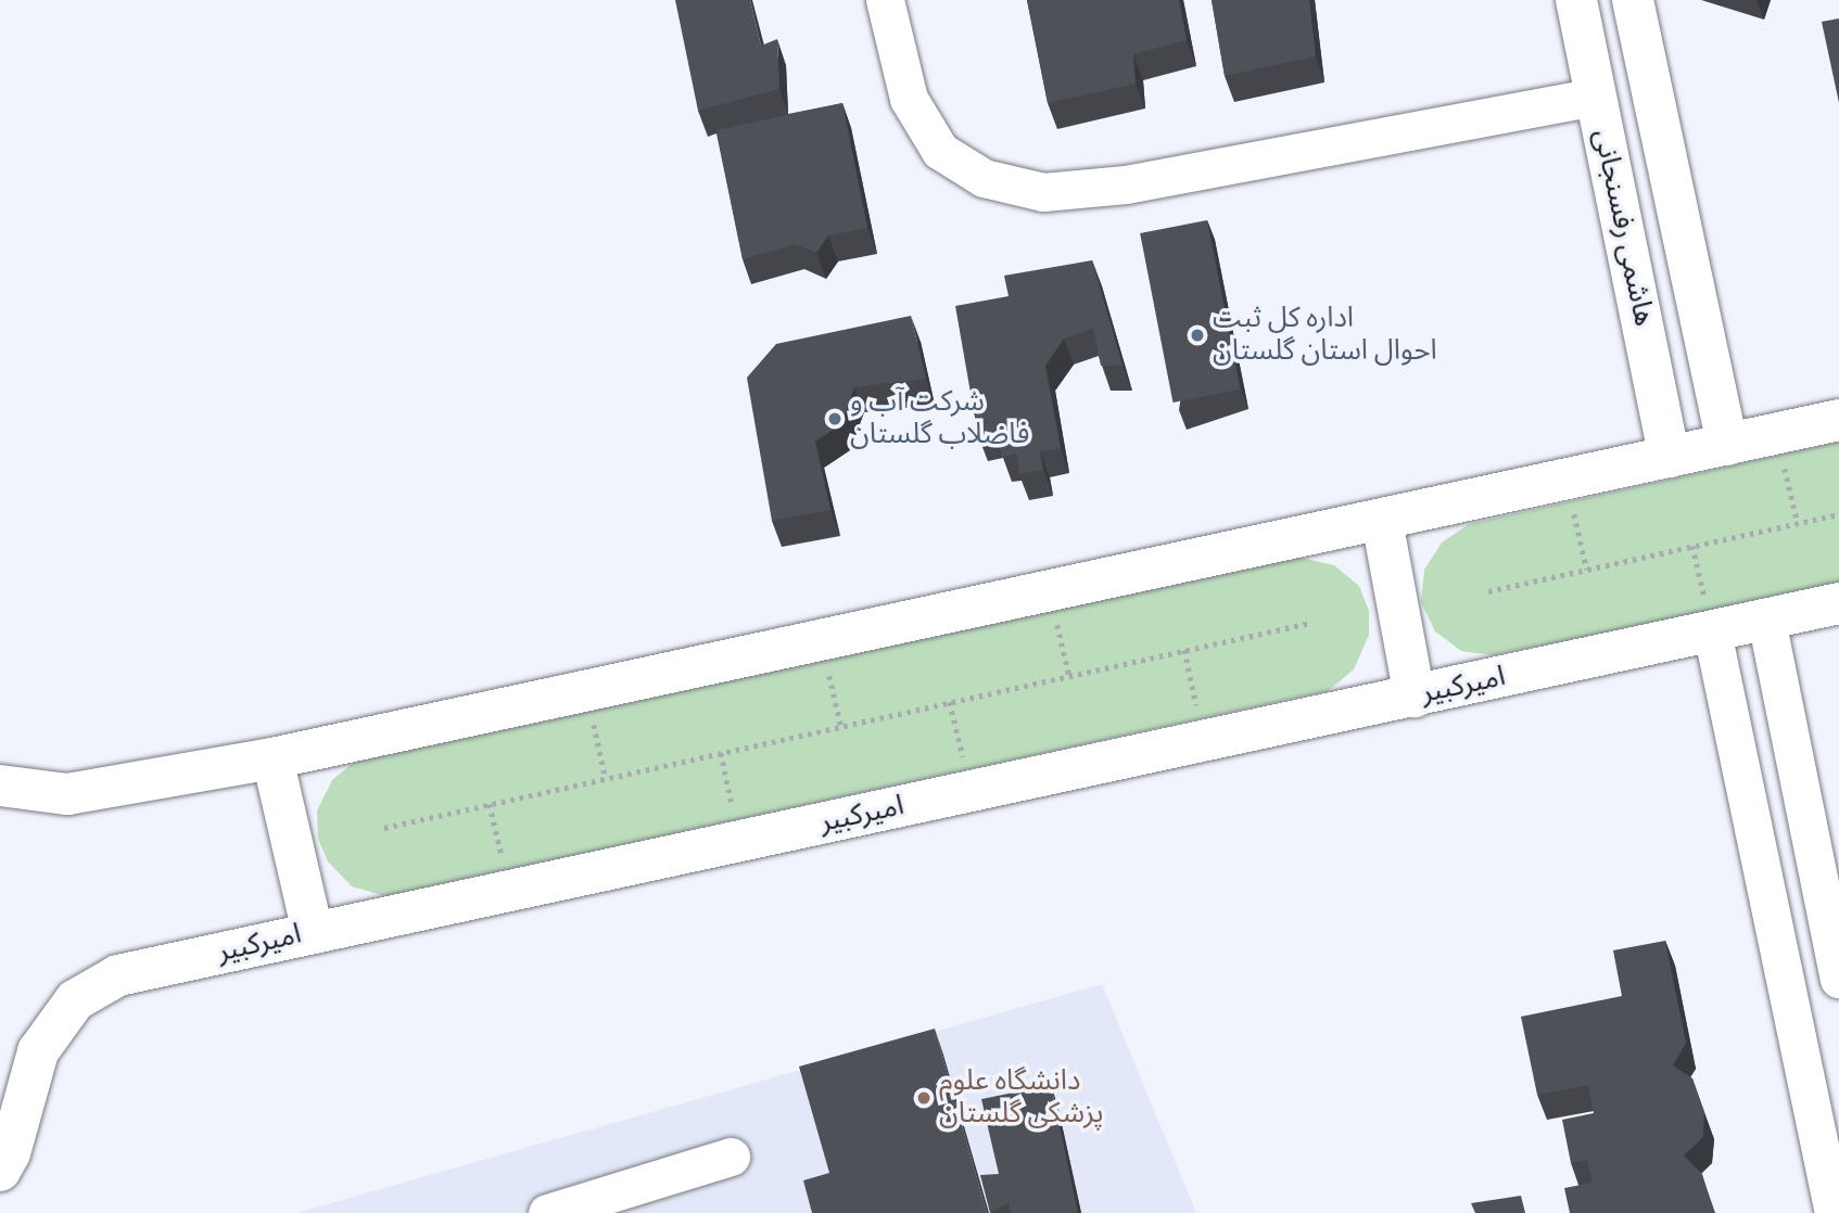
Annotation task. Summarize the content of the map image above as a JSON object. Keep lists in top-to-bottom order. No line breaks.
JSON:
{"streets":{"main road":["هاشمی رفسنجانی","امیرکبیر"]},"places":["اداره کل ثبت احوال استان گلستان","شرکت آب و فاضلاب گلستان","دانشگاه علوم پزشکی گلستان"]}
